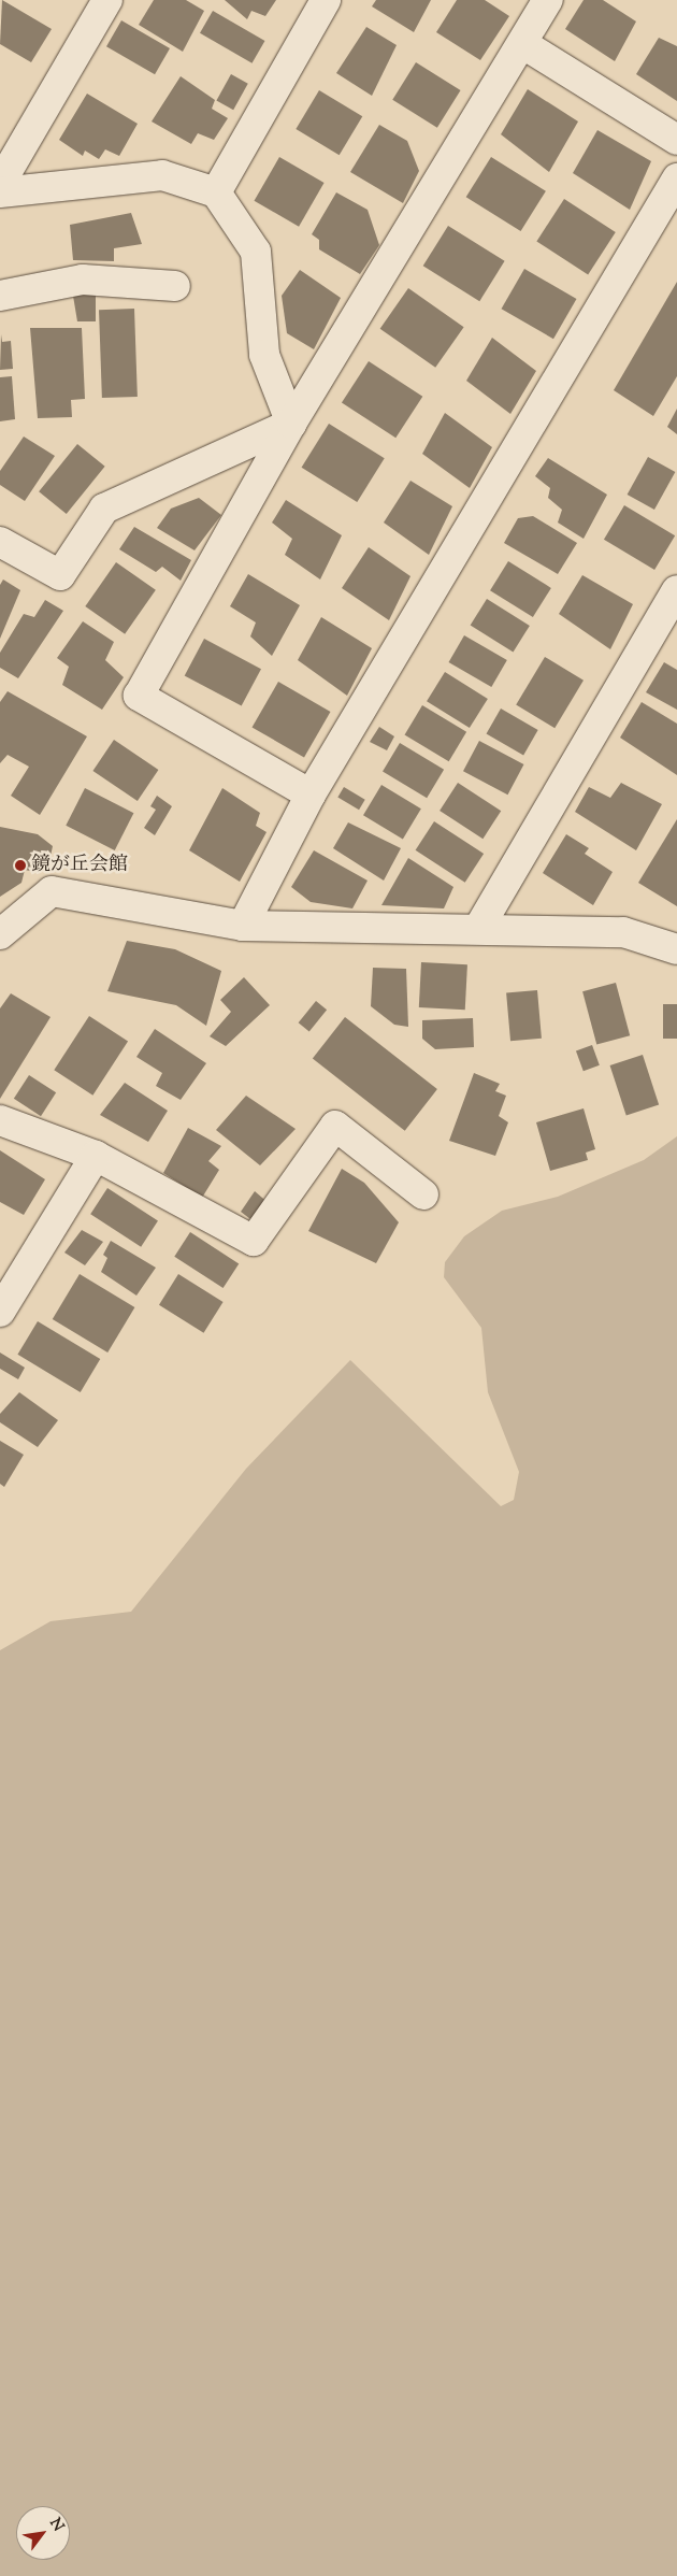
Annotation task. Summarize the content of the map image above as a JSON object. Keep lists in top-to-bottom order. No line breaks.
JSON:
{"places":["鏡が丘会館"],"north":"top right"}
